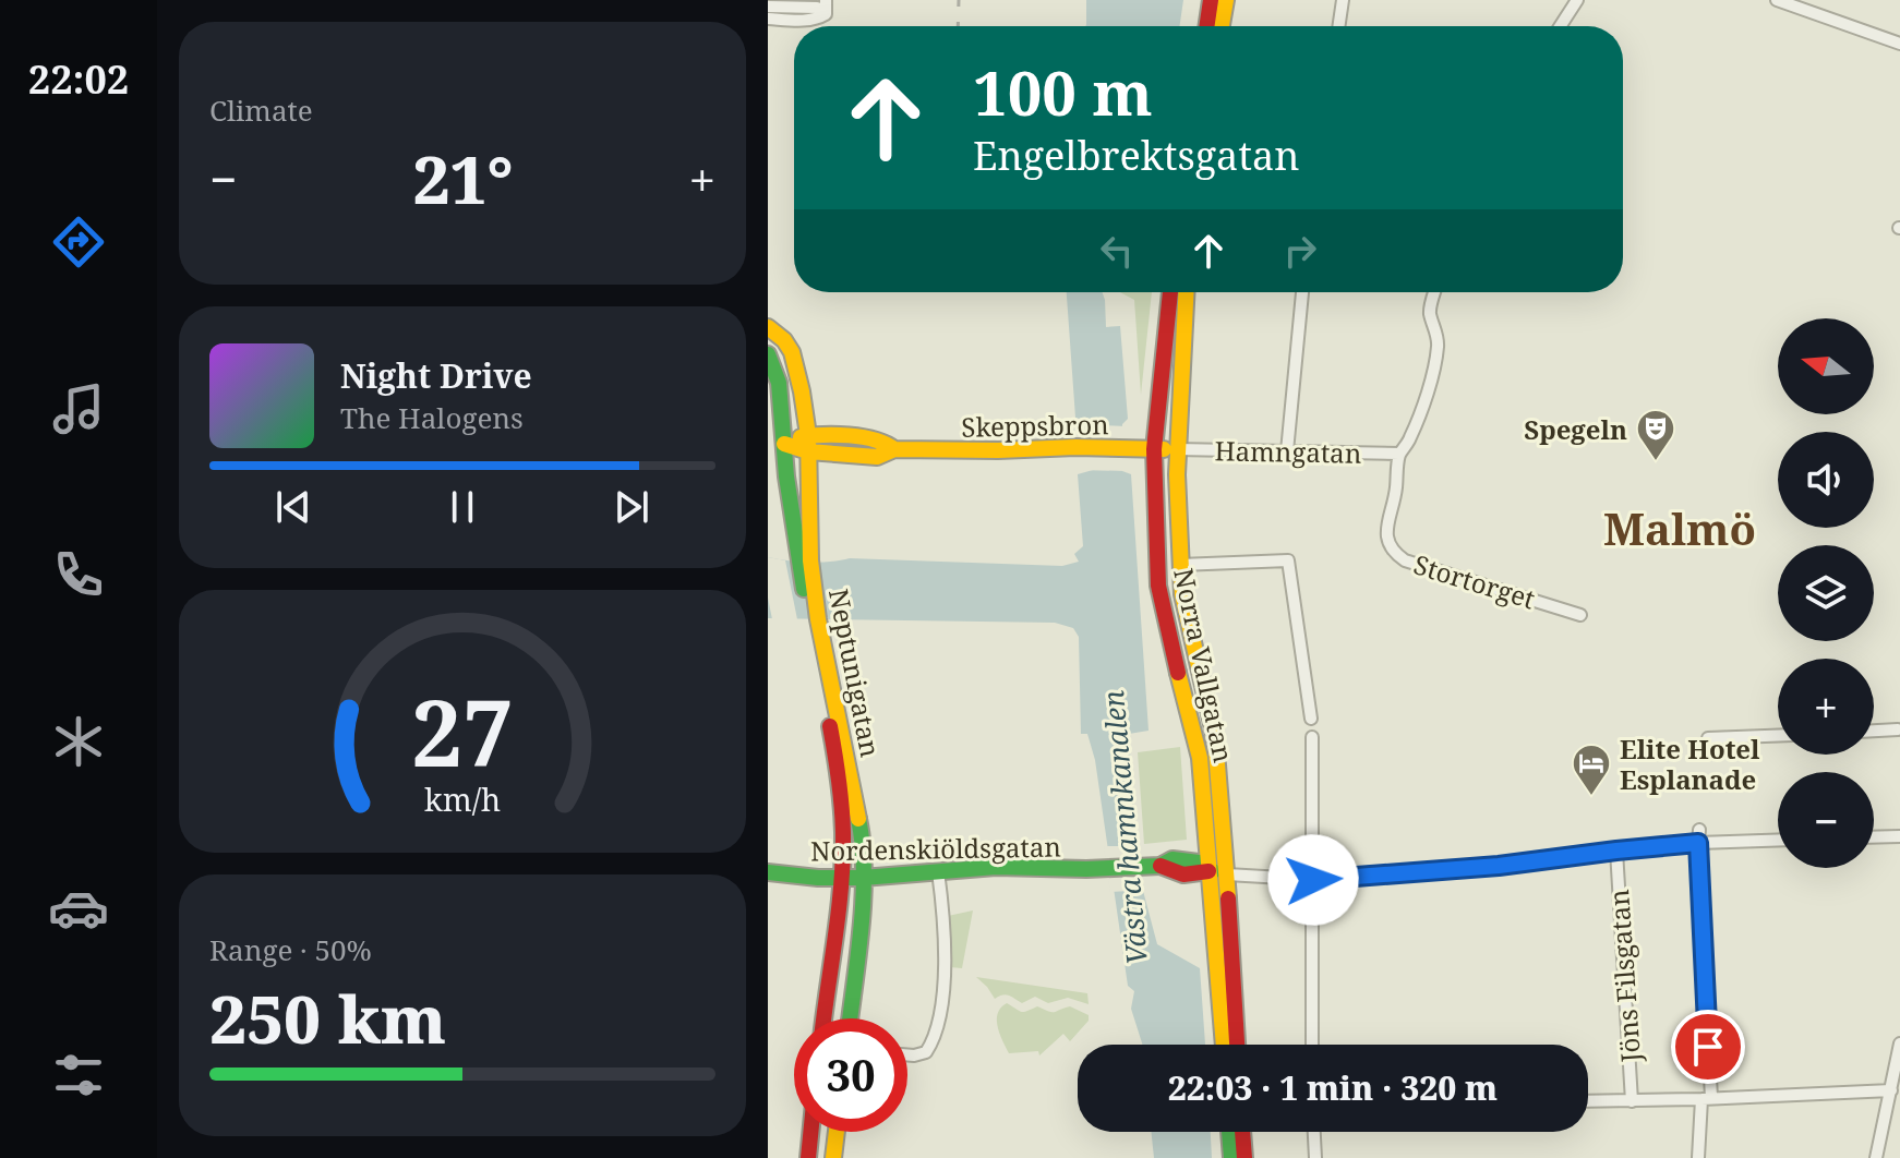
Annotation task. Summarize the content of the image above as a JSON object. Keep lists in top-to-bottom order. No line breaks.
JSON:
{"streets":{"street":["Skeppsbron","Hamngatan","Stortorget","Norra Vallgatan","Neptunigatan","Nordenskiöldsgatan","Jöns Filsgatan"]},"crossings":[["Skeppsbron","Hamngatan"],["Skeppsbron","Norra Vallgatan"],["Skeppsbron","Neptunigatan"],["Hamngatan","Stortorget"],["Hamngatan","Norra Vallgatan"],["Norra Vallgatan","Nordenskiöldsgatan"],["Neptunigatan","Nordenskiöldsgatan"]],"districts":["Malmö"],"water":["Västra hamnkanalen"],"places":{"theatre":["Spegeln"],"hotel":["Elite Hotel Esplanade"]},"north":"left","page":{"tabs":"22:02","tile":["Climate",["Range · 50%","250 km"]],"turn":["100 m","Engelbrektsgatan"],"heat":["−","21°","+"],"map_buttons":["+","−"],"song":["Night Drive","The Halogens"],"limit":"30","trip":"22:03 · 1 min · 320 m","gauge":["27","km/h"]}}
